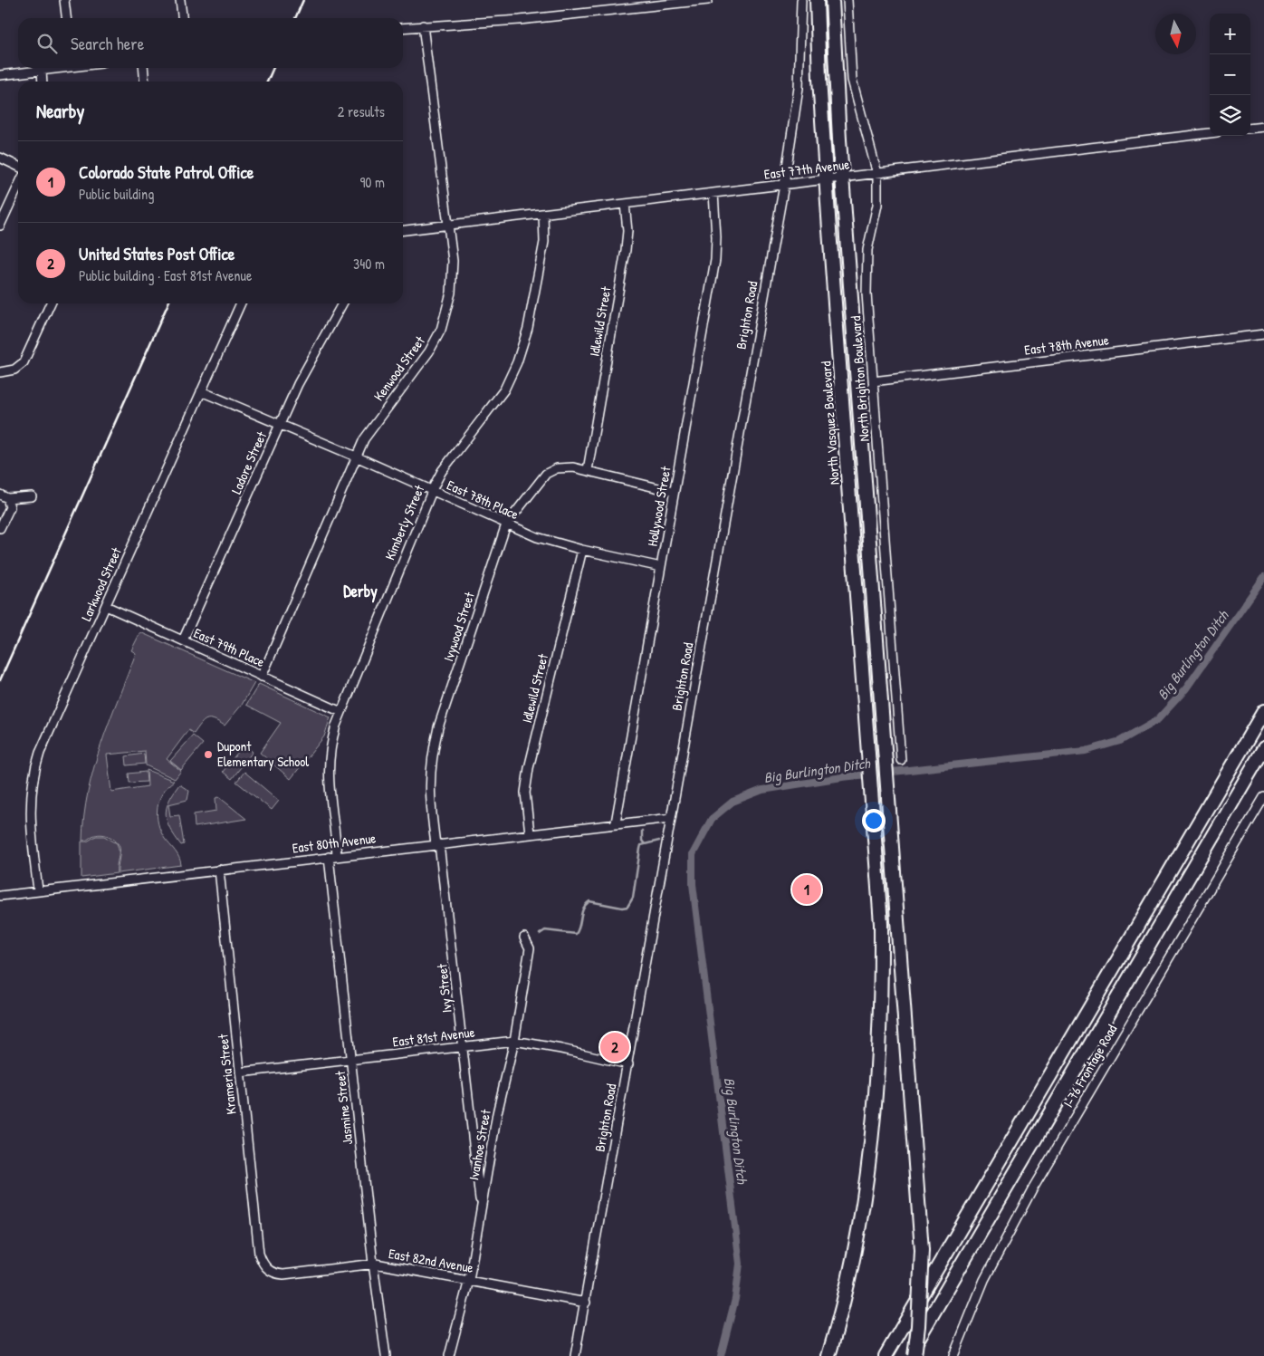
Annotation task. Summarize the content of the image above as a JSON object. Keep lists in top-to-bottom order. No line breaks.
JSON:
{"streets":{"highway":["North Vasquez Boulevard"],"street":["East 77th Avenue","Brighton Road","Idlewild Street","East 78th Avenue","Kenwood Street","North Brighton Boulevard","Ladore Street","East 78th Place","Hollywood Street","Kimberly Street","Larkwood Street","Ivywood Street","East 79th Place","East 80th Avenue","Ivy Street","East 81st Avenue","I-76 Frontage Road","Krameria Street","Jasmine Street","Ivanhoe Street","East 82nd Avenue"]},"crossings":[["East 77th Avenue","Brighton Road"],["East 77th Avenue","Idlewild Street"],["East 77th Avenue","Kenwood Street"],["East 77th Avenue","North Brighton Boulevard"],["East 77th Avenue","North Vasquez Boulevard"],["East 77th Avenue","Hollywood Street"],["East 77th Avenue","Kimberly Street"],["Brighton Road","East 80th Avenue"],["Brighton Road","East 81st Avenue"],["Brighton Road","East 82nd Avenue"],["Idlewild Street","East 78th Place"],["Idlewild Street","Ivywood Street"],["Idlewild Street","East 80th Avenue"],["East 78th Avenue","North Brighton Boulevard"],["Kenwood Street","East 78th Place"],["Kenwood Street","East 79th Place"],["Ladore Street","East 78th Place"],["Ladore Street","East 79th Place"],["East 78th Place","Hollywood Street"],["East 78th Place","Kimberly Street"],["East 78th Place","Larkwood Street"],["East 78th Place","Ivywood Street"],["Hollywood Street","Ivywood Street"],["Hollywood Street","East 80th Avenue"],["Kimberly Street","East 79th Place"],["Kimberly Street","East 80th Avenue"],["Kimberly Street","Jasmine Street"],["Larkwood Street","East 79th Place"],["Larkwood Street","East 80th Avenue"],["Ivywood Street","East 80th Avenue"],["Ivywood Street","Ivy Street"],["East 80th Avenue","Ivy Street"],["East 80th Avenue","Krameria Street"],["East 80th Avenue","Jasmine Street"],["Ivy Street","East 81st Avenue"],["Ivy Street","Ivanhoe Street"],["East 81st Avenue","Krameria Street"],["East 81st Avenue","Jasmine Street"],["East 81st Avenue","Ivanhoe Street"],["Krameria Street","East 82nd Avenue"],["Jasmine Street","East 82nd Avenue"],["Ivanhoe Street","East 82nd Avenue"]],"districts":["Derby"],"water":["Big Burlington Ditch"],"places":["Dupont Elementary School"],"north":"bottom","page":{"map_buttons":["+","−"],"search":"Search here","heading":["Nearby","2 results"],"list":[{"mark":"1","name":"Colorado State Patrol Office","note":"Public building","value":"90 m"},{"mark":"2","name":"United States Post Office","note":"Public building · East 81st Avenue","value":"340 m"}],"pins":["1","2"]}}
